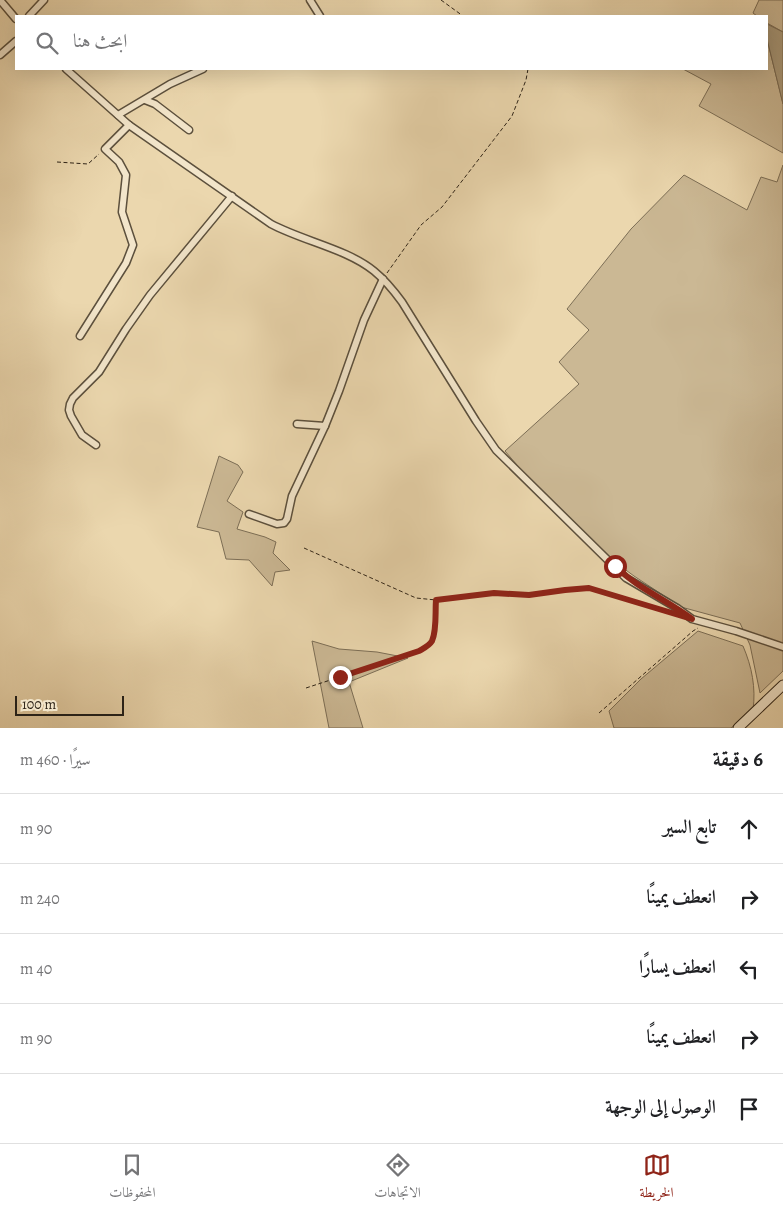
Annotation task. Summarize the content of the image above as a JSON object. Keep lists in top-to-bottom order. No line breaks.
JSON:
{"scale_bar":"100 m","page":{"search":"ابحث هنا","scale":"100 m","heading":["6 دقيقة","سيرًا · 460 m"],"list":[["تابع السير","90 m"],["انعطف يمينًا","240 m"],["انعطف يسارًا","40 m"],["انعطف يمينًا","90 m"],"الوصول إلى الوجهة"],"nav":["الخريطة","الاتجاهات","المحفوظات"]}}
